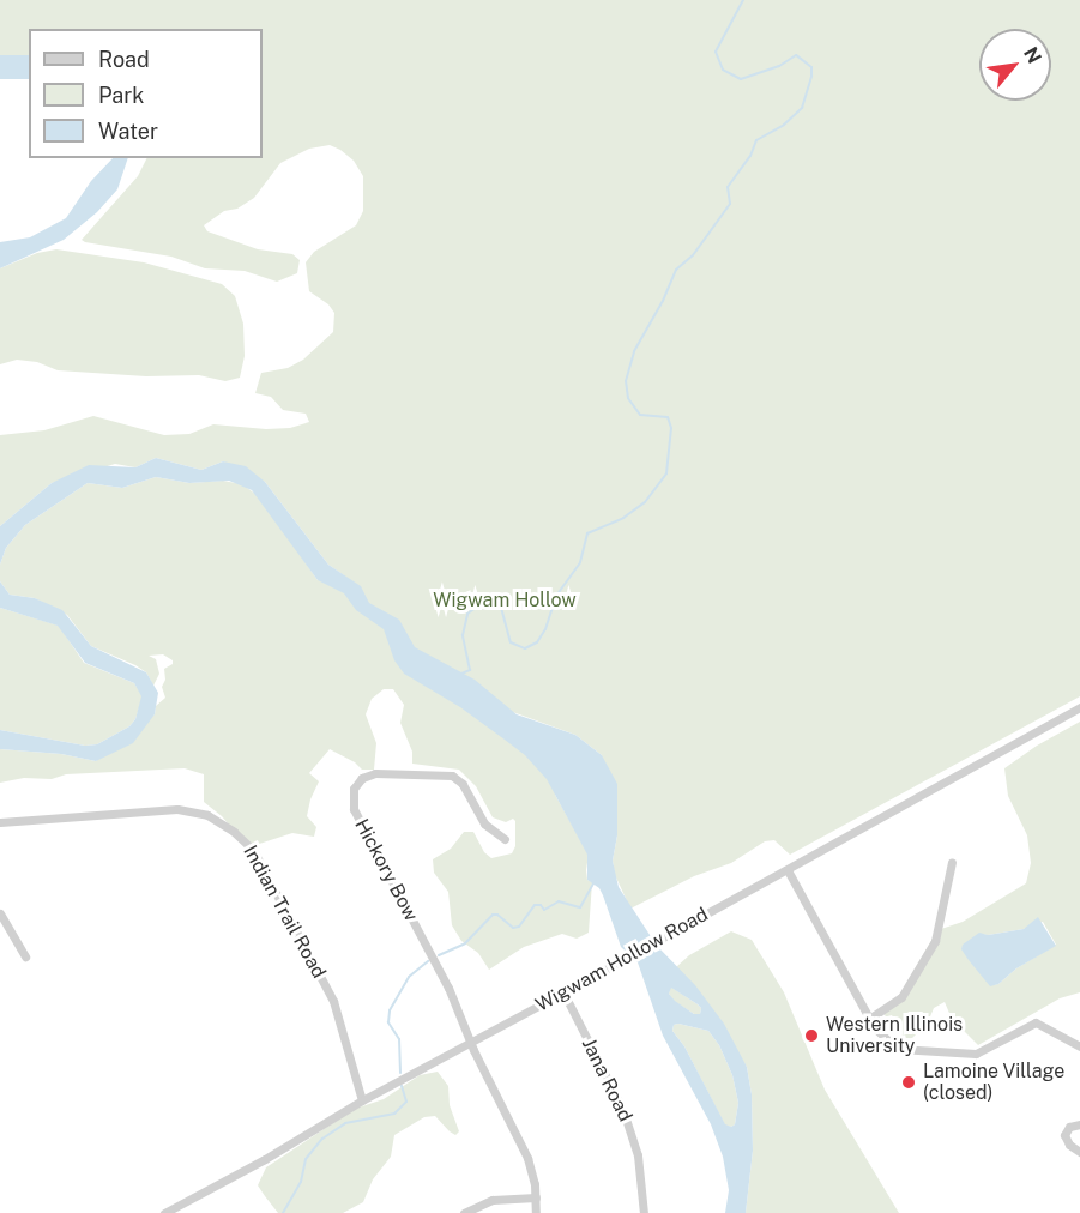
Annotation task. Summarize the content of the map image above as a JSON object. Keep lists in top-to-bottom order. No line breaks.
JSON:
{"streets":{"street":["Hickory Bow","Indian Trail Road","Wigwam Hollow Road","Jana Road"]},"crossings":[["Hickory Bow","Wigwam Hollow Road"],["Indian Trail Road","Wigwam Hollow Road"],["Wigwam Hollow Road","Jana Road"]],"parks":["Wigwam Hollow"],"places":["Western Illinois University","Lamoine Village (closed)"],"legend":["Road","Park","Water"],"north":"top right"}
